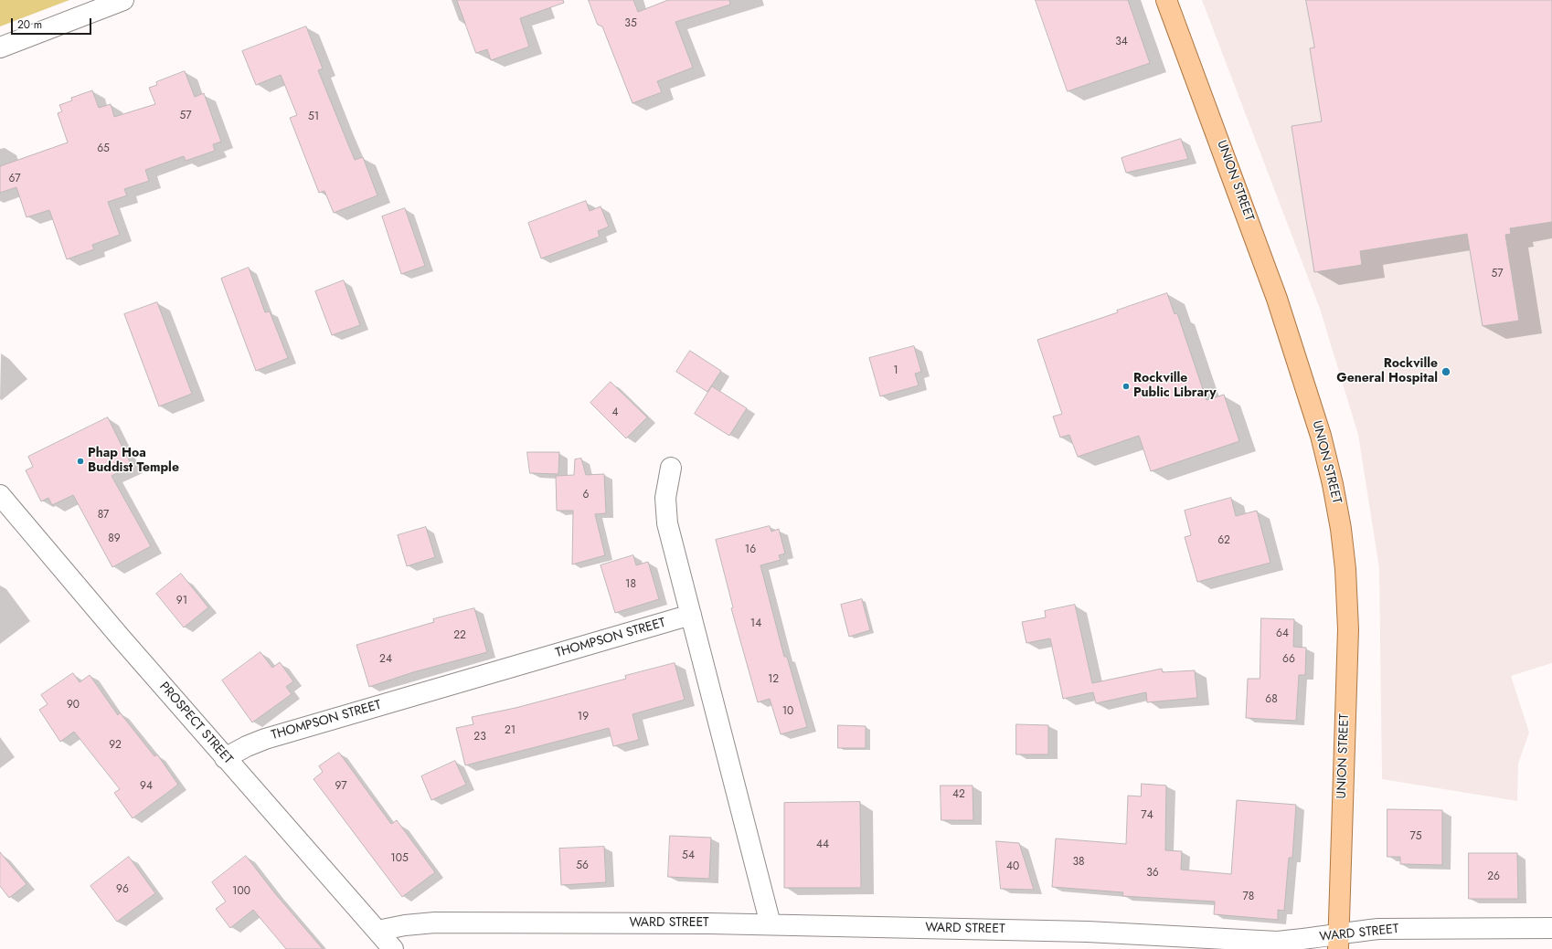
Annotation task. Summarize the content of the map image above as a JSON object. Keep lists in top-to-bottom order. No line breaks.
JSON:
{"streets":{"main road":["UNION STREET"],"street":["THOMPSON STREET","PROSPECT STREET","WARD STREET"]},"crossings":[["UNION STREET","WARD STREET"],["THOMPSON STREET","PROSPECT STREET"],["PROSPECT STREET","WARD STREET"]],"places":["Rockville General Hospital","Rockville Public Library","Phap Hoa Buddist Temple"],"house_numbers":["35","34","57","51","65","67","57","1","4","6","87","89","62","16","18","91","14","64","22","24","66","12","68","90","10","19","21","23","92","94","97","42","74","75","44","54","105","38","56","40","36","26","96","100","78"],"scale_bar":"20 m"}
